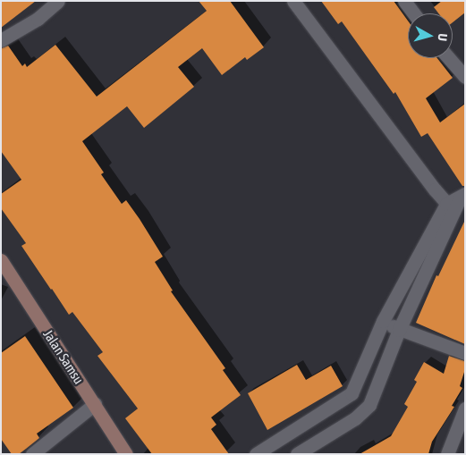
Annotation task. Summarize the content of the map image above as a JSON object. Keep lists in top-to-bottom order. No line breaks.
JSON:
{"streets":{"street":["Jalan Samsu"]},"north":"right"}
